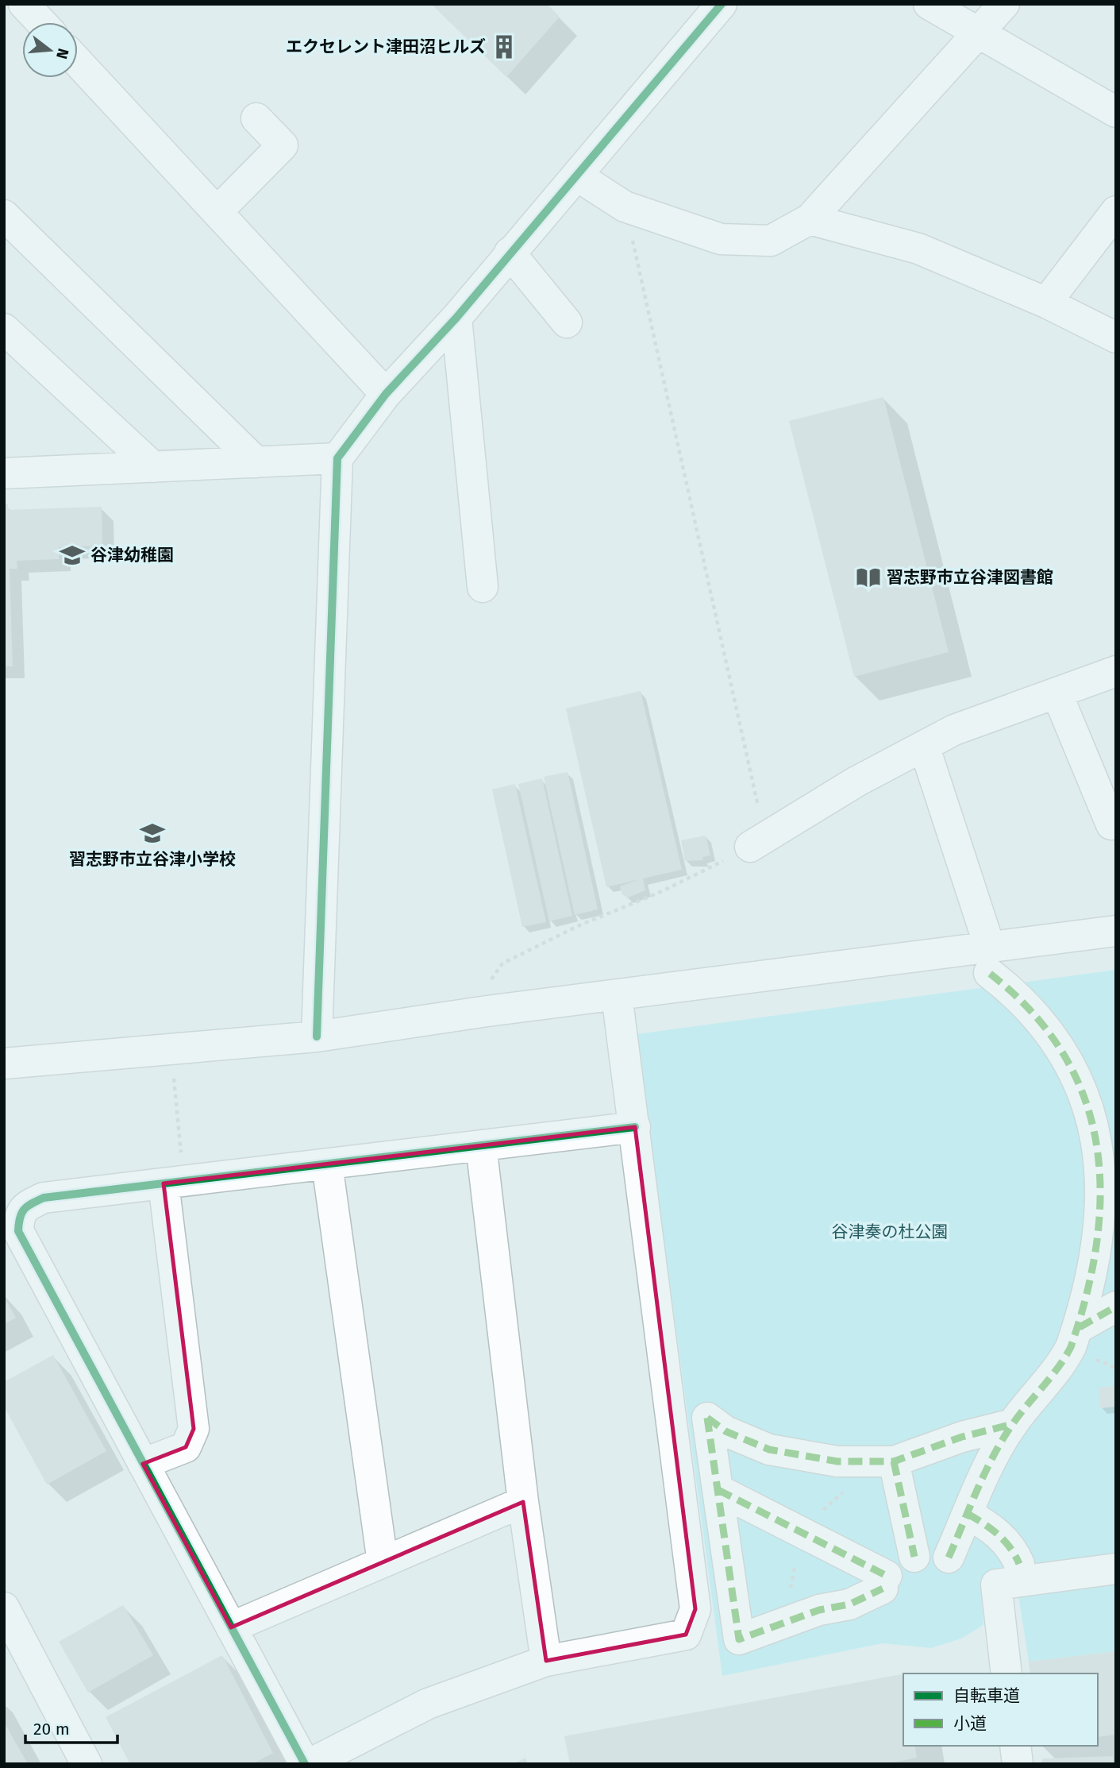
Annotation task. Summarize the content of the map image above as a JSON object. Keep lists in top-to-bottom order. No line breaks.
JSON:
{"parks":["谷津奏の杜公園"],"places":{"building":["エクセレント津田沼ヒルズ"],"school or university":["谷津幼稚園","習志野市立谷津小学校"],"library":["習志野市立谷津図書館"]},"legend":["自転車道","小道"],"scale_bar":"20 m","north":"right"}
